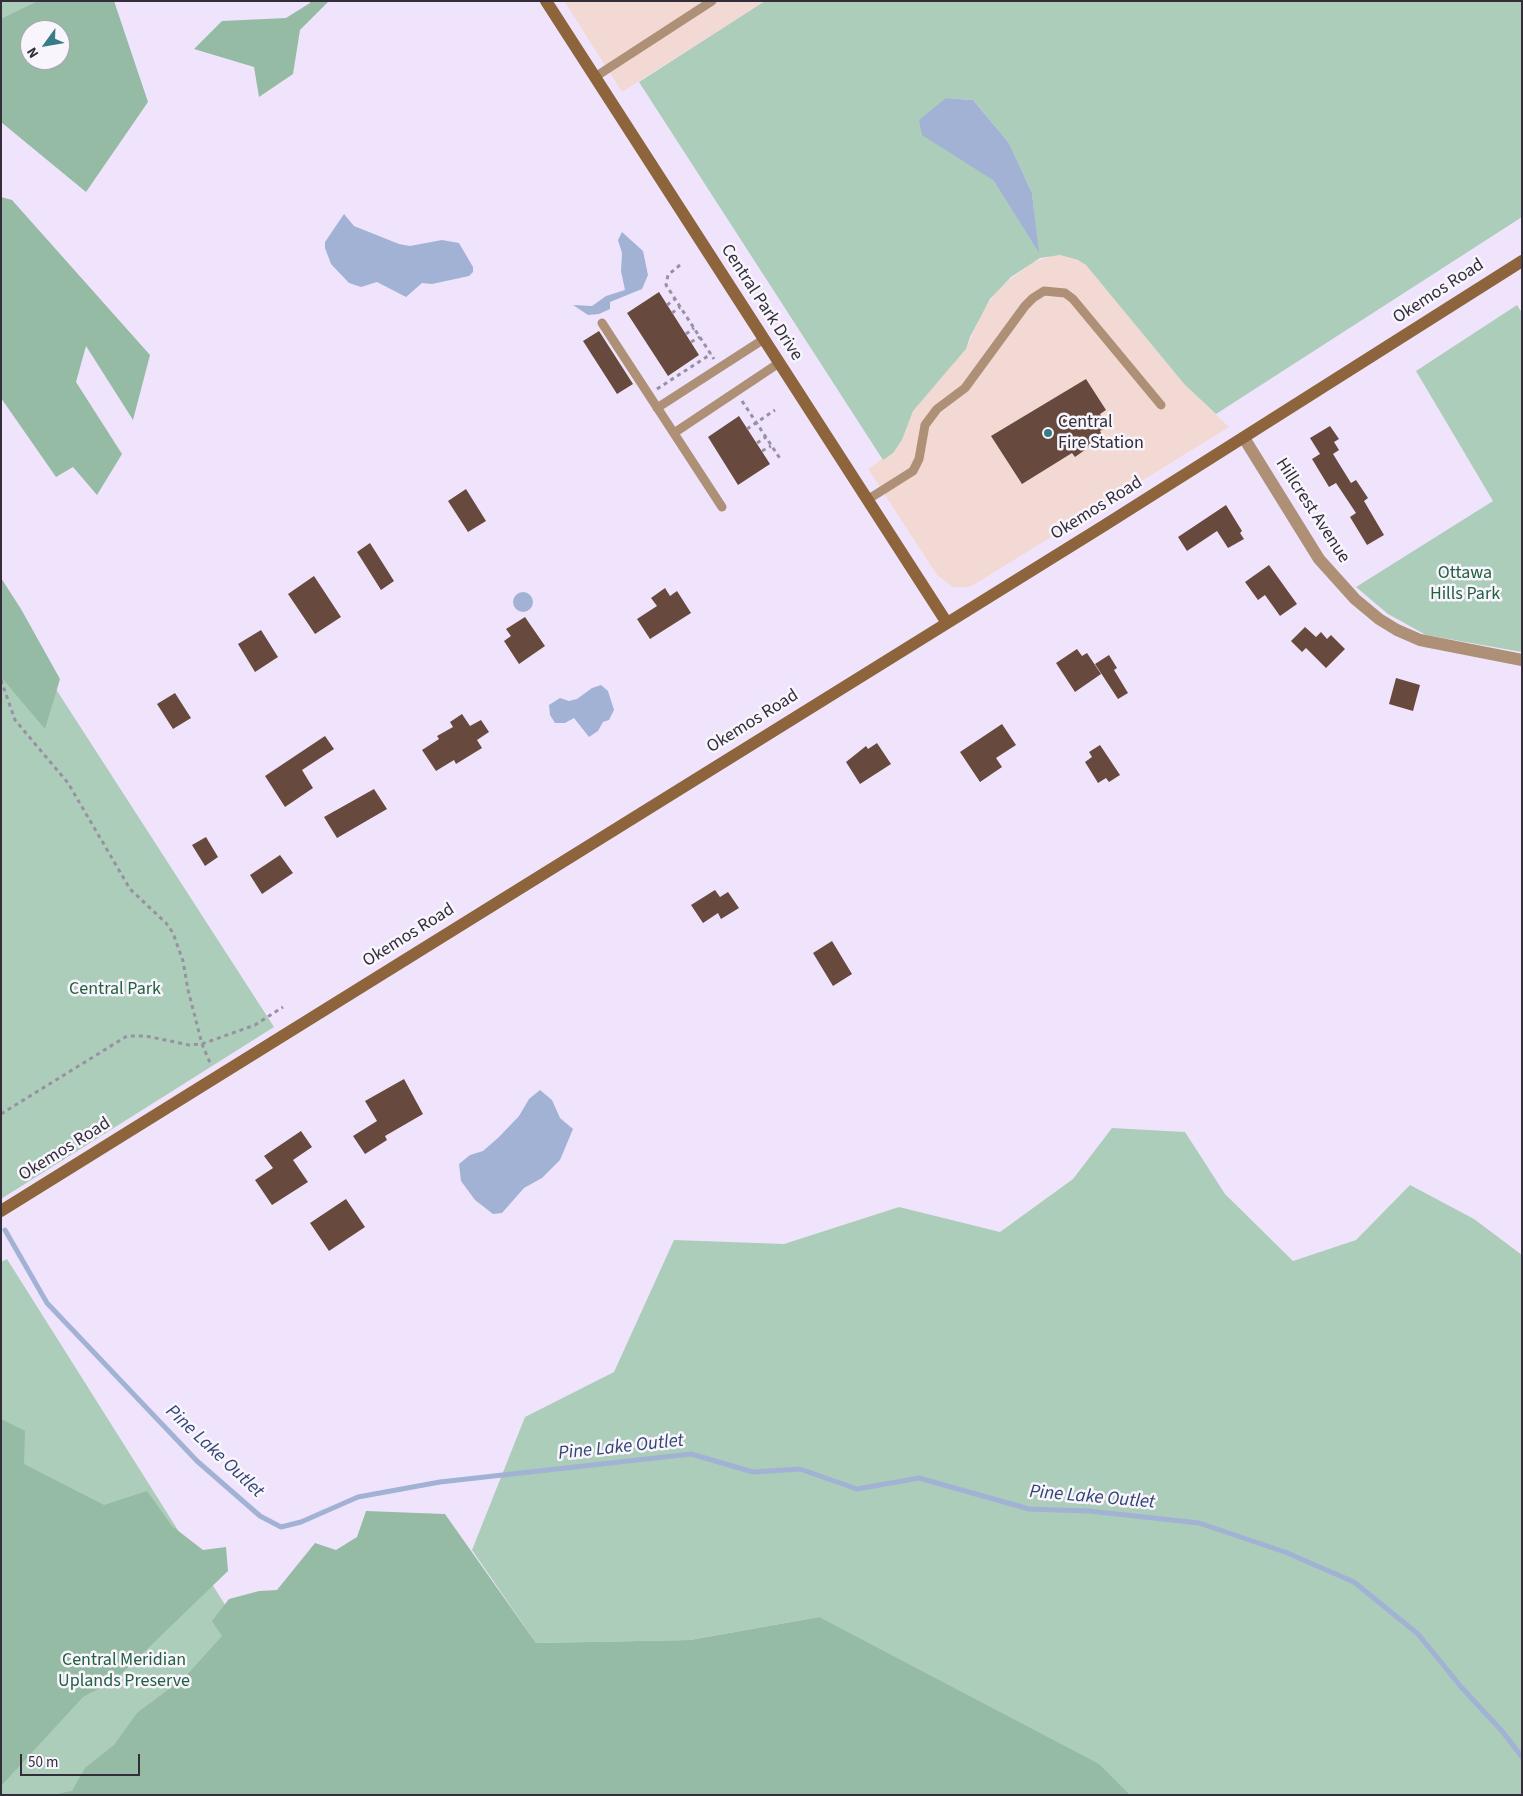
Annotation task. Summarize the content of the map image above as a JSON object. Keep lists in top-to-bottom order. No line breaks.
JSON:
{"streets":{"street":["Okemos Road","Central Park Drive","Hillcrest Avenue"]},"crossings":[["Okemos Road","Central Park Drive"],["Okemos Road","Hillcrest Avenue"]],"water":["Pine Lake Outlet"],"parks":["Ottawa Hills Park","Central Park","Central Meridian Uplands Preserve"],"places":["Central Fire Station"],"scale_bar":"50 m","north":"bottom left"}
